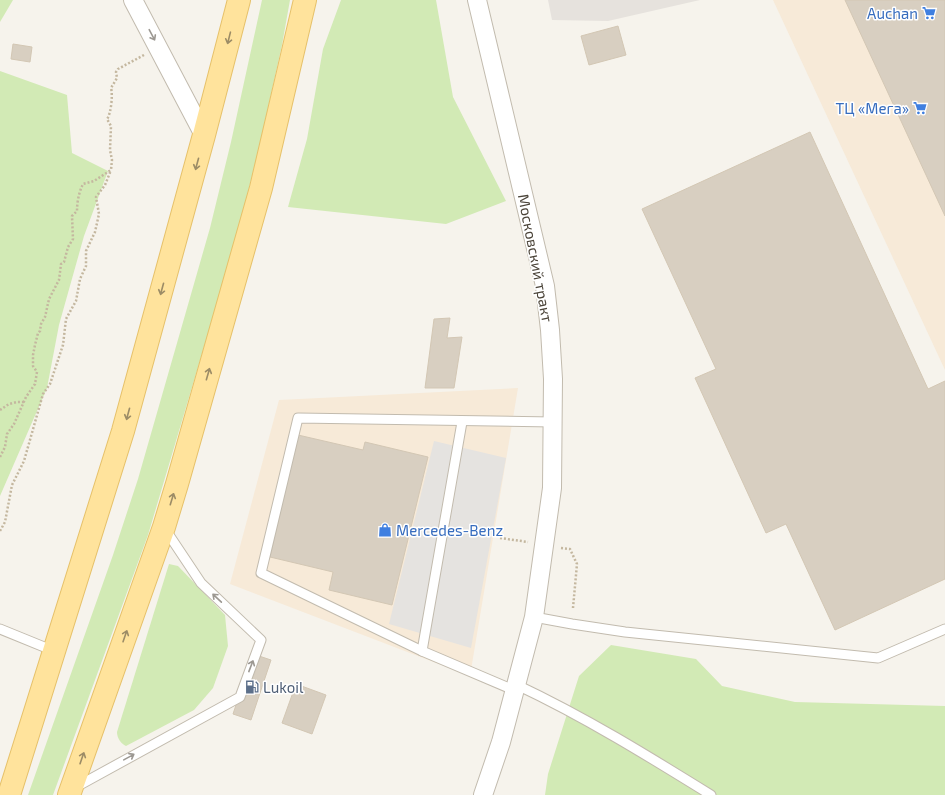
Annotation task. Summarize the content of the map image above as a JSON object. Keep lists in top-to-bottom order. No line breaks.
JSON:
{"streets":{"street":["Московский тракт"]},"places":{"supermarket":["Auchan","ТЦ «Мега»"],"shop":["Mercedes-Benz"],"fuel station":["Lukoil"]}}
